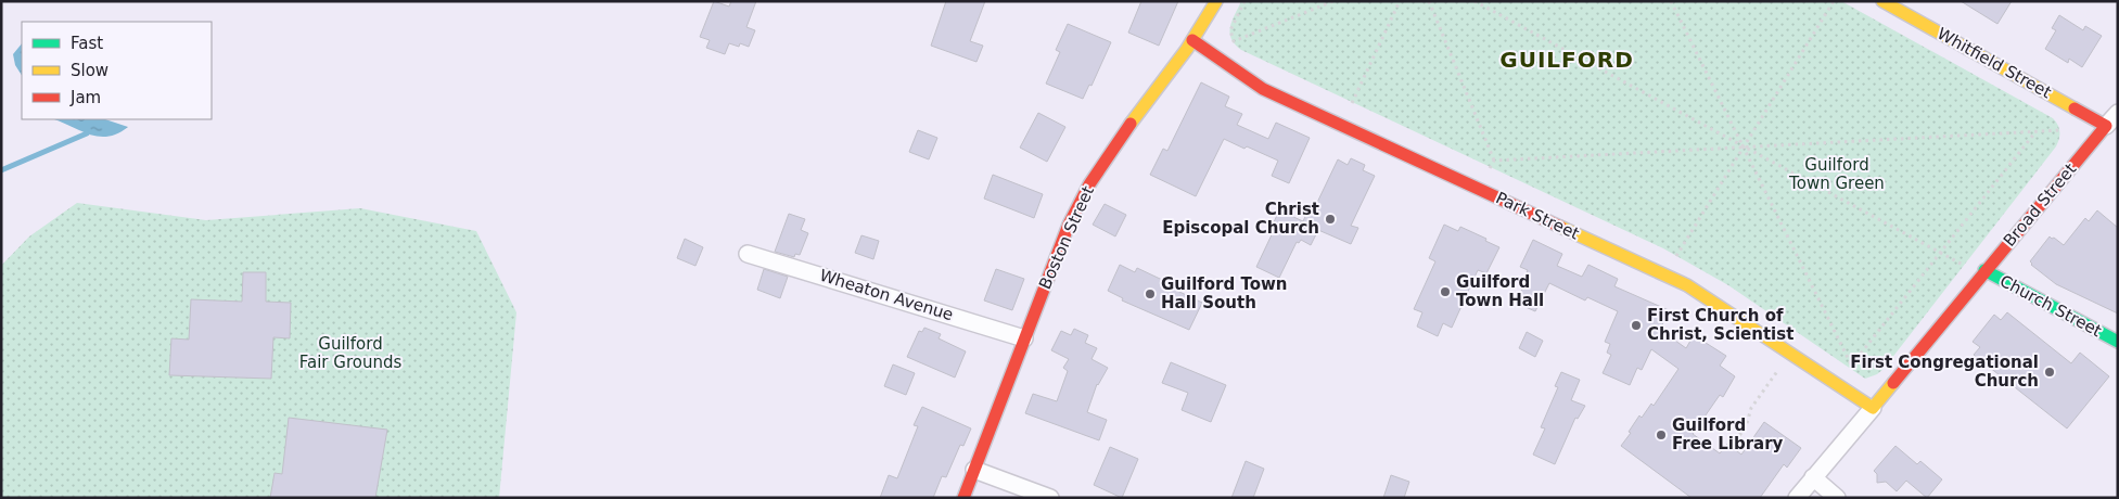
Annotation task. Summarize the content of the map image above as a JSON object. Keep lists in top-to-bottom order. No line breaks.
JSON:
{"streets":{"main road":["Whitfield Street","Broad Street","Park Street","Boston Street","Church Street"],"street":["Wheaton Avenue"]},"crossings":[["Whitfield Street","Broad Street"],["Broad Street","Park Street"],["Broad Street","Church Street"],["Park Street","Boston Street"],["Boston Street","Wheaton Avenue"]],"districts":["GUILFORD"],"parks":["Guilford Town Green","Guilford Fair Grounds"],"places":["Christ Episcopal Church","Guilford Town Hall","Guilford Town Hall South","First Church of Christ, Scientist","First Congregational Church","Guilford Free Library"],"legend":["Fast","Slow","Jam"]}
